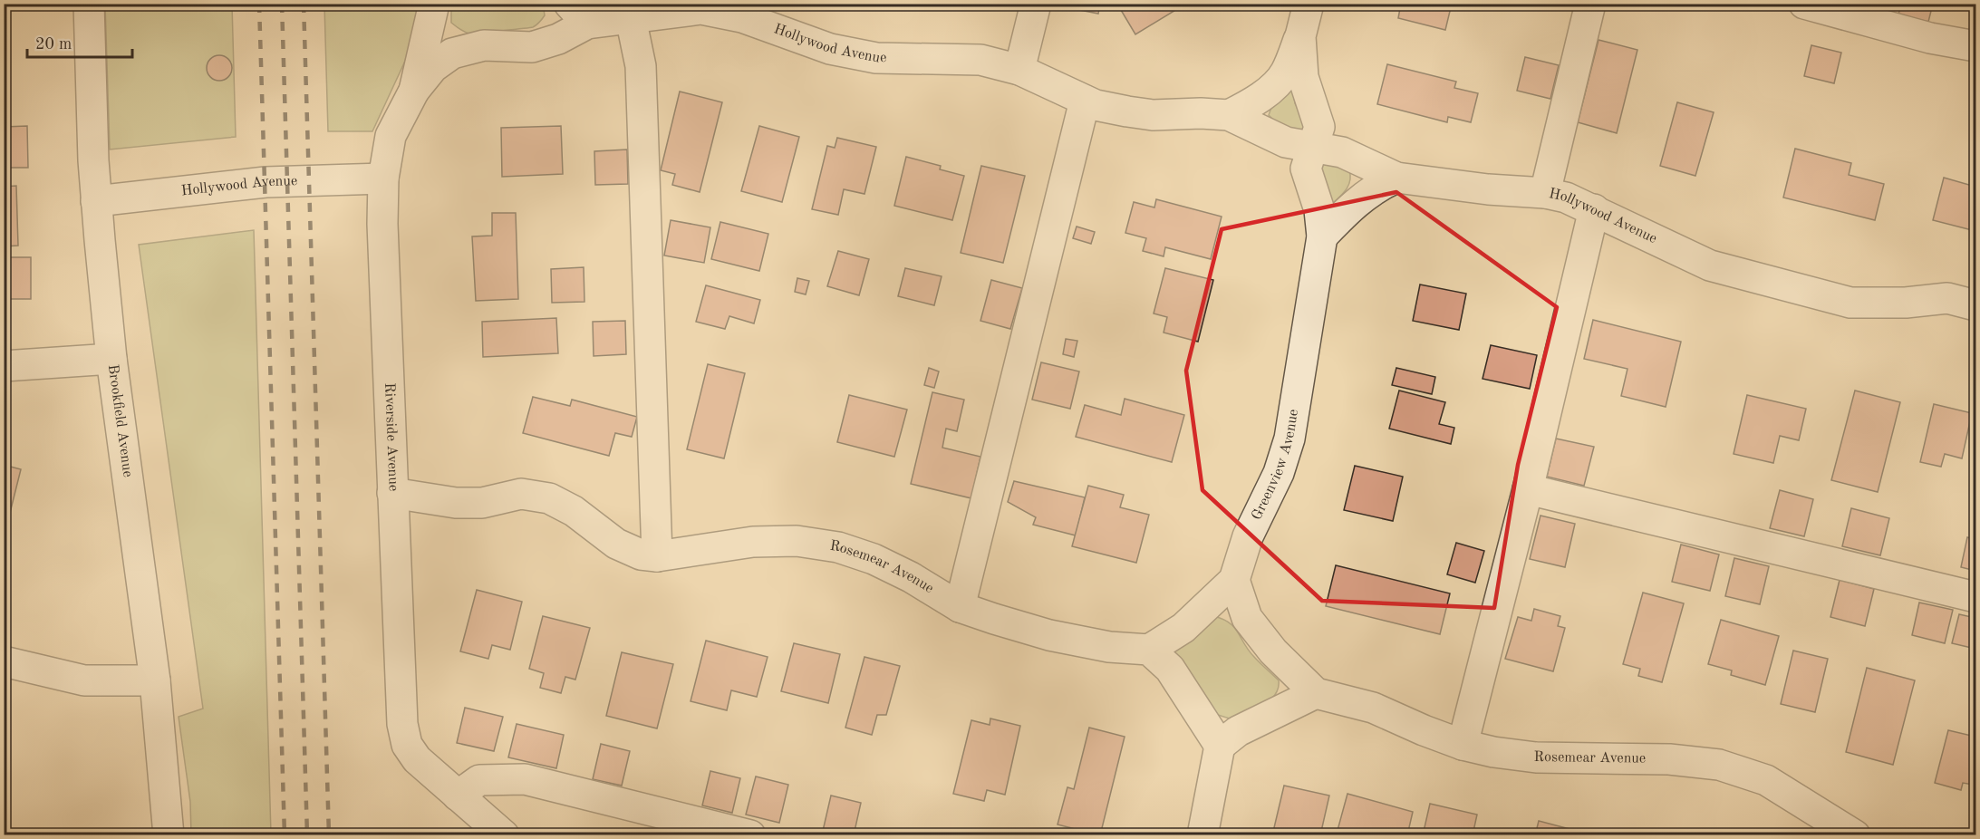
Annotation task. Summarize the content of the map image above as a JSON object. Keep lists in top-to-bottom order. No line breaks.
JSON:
{"streets":{"street":["Hollywood Avenue","Brookfield Avenue","Riverside Avenue","Greenview Avenue","Rosemear Avenue"]},"crossings":[["Hollywood Avenue","Brookfield Avenue"],["Hollywood Avenue","Riverside Avenue"],["Hollywood Avenue","Greenview Avenue"],["Riverside Avenue","Rosemear Avenue"],["Greenview Avenue","Rosemear Avenue"]],"scale_bar":"20 m"}
